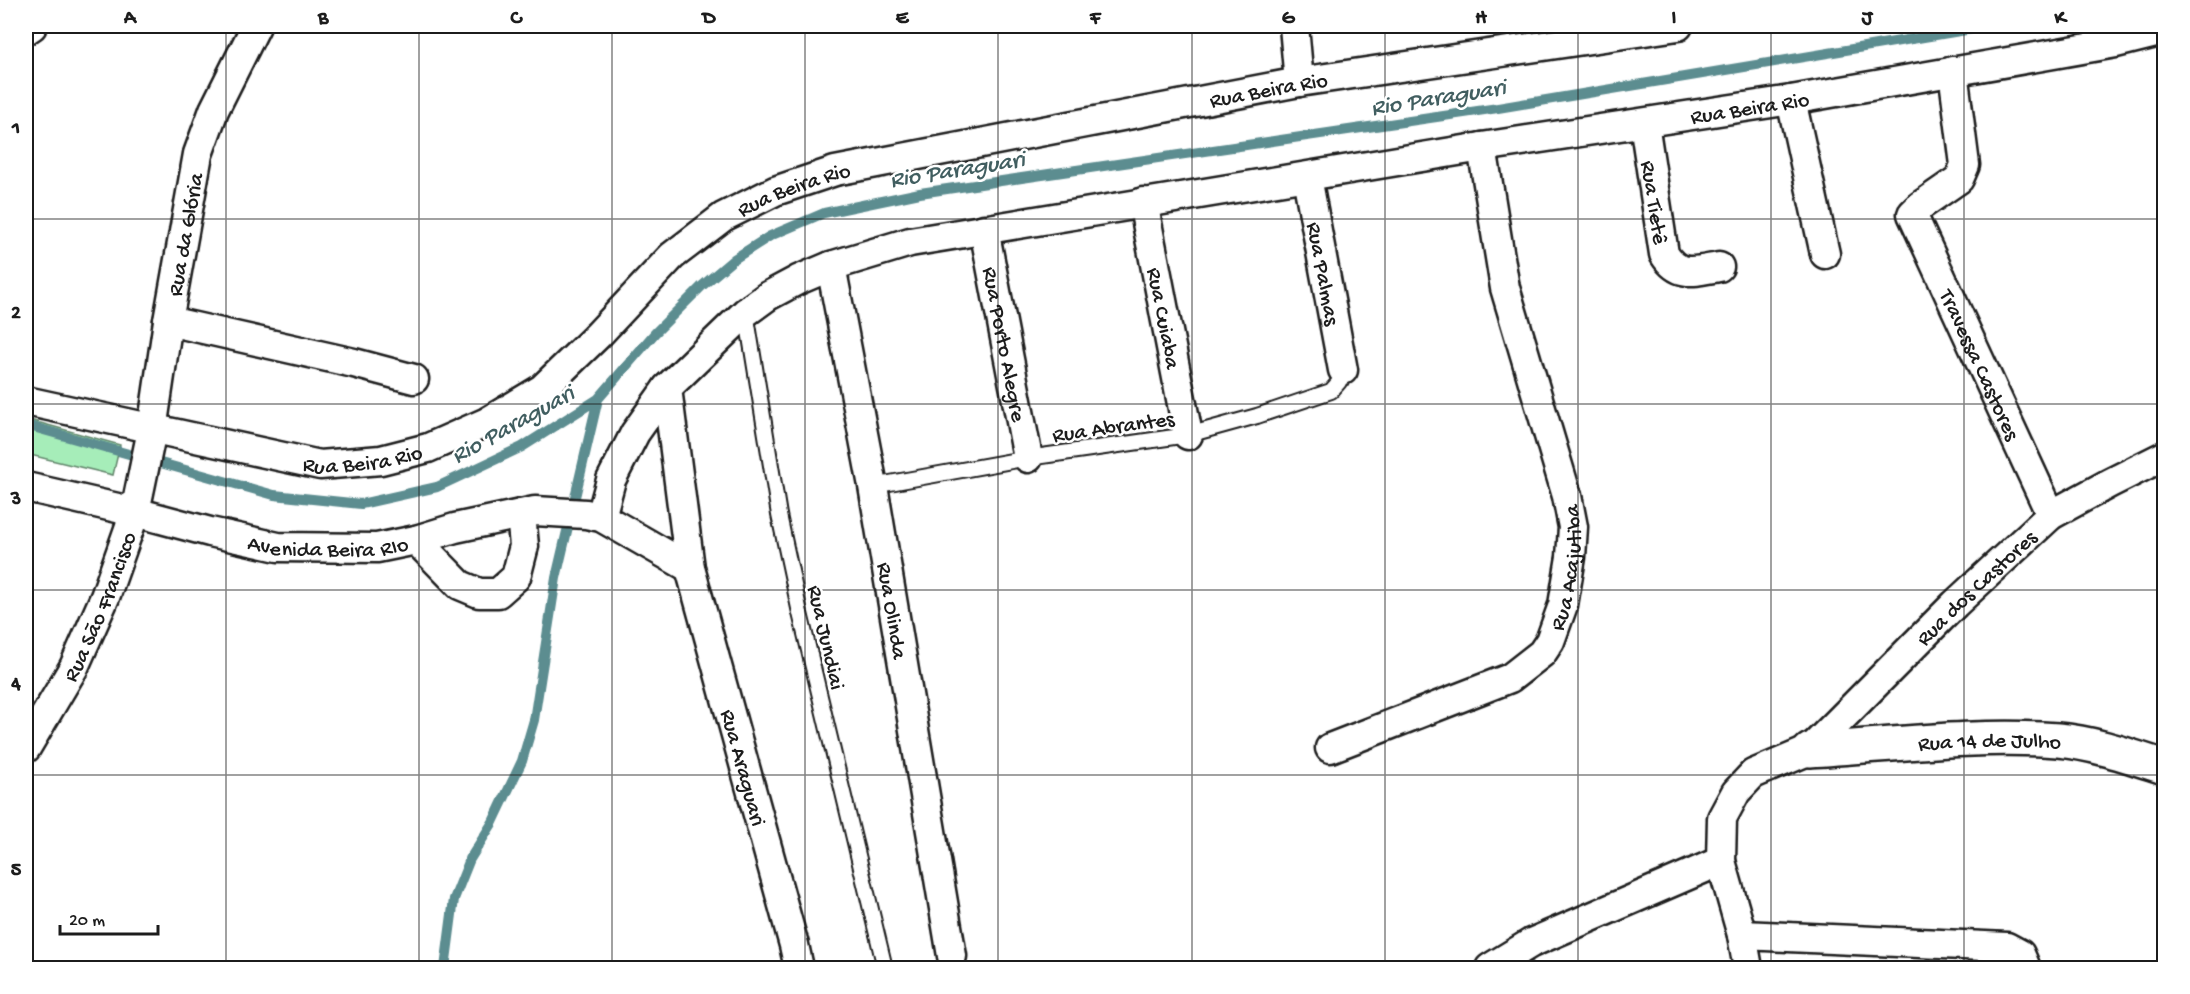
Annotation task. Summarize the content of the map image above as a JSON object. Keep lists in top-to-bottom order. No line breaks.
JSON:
{"streets":{"street":["Rua Beira Rio","Rua Tietê","Rua da Glória","Rua Palmas","Rua Cuiaba","Rua Porto Alegre","Travessa Castores","Avenida Beira RIo","Rua Acajutiba","Rua dos Castores","Rua São Francisco","Rua Olinda","Rua 14 de Julho","Rua Araguari"],"lane":["Rua Abrantes","Rua Jundiai"]},"crossings":[["Rua Beira Rio","Rua Tietê"],["Rua Beira Rio","Rua da Glória"],["Rua Beira Rio","Rua Palmas"],["Rua Beira Rio","Rua Cuiaba"],["Rua Beira Rio","Rua Porto Alegre"],["Rua Beira Rio","Travessa Castores"],["Rua Beira Rio","Avenida Beira RIo"],["Rua Beira Rio","Rua Acajutiba"],["Rua Beira Rio","Rua São Francisco"],["Rua Beira Rio","Rua Olinda"],["Rua Beira Rio","Rua Jundiai"],["Rua Beira Rio","Rua Araguari"],["Rua da Glória","Rua São Francisco"],["Rua Palmas","Rua Abrantes"],["Rua Cuiaba","Rua Abrantes"],["Rua Porto Alegre","Rua Abrantes"],["Travessa Castores","Rua dos Castores"],["Rua Abrantes","Rua Olinda"],["Avenida Beira RIo","Rua São Francisco"],["Rua dos Castores","Rua 14 de Julho"]],"water":["Rio Paraguari"],"scale_bar":"20 m","grid":{"columns":["A","B","C","D","E","F","G","H","I","J","K"],"rows":["1","2","3","4","5"]}}
